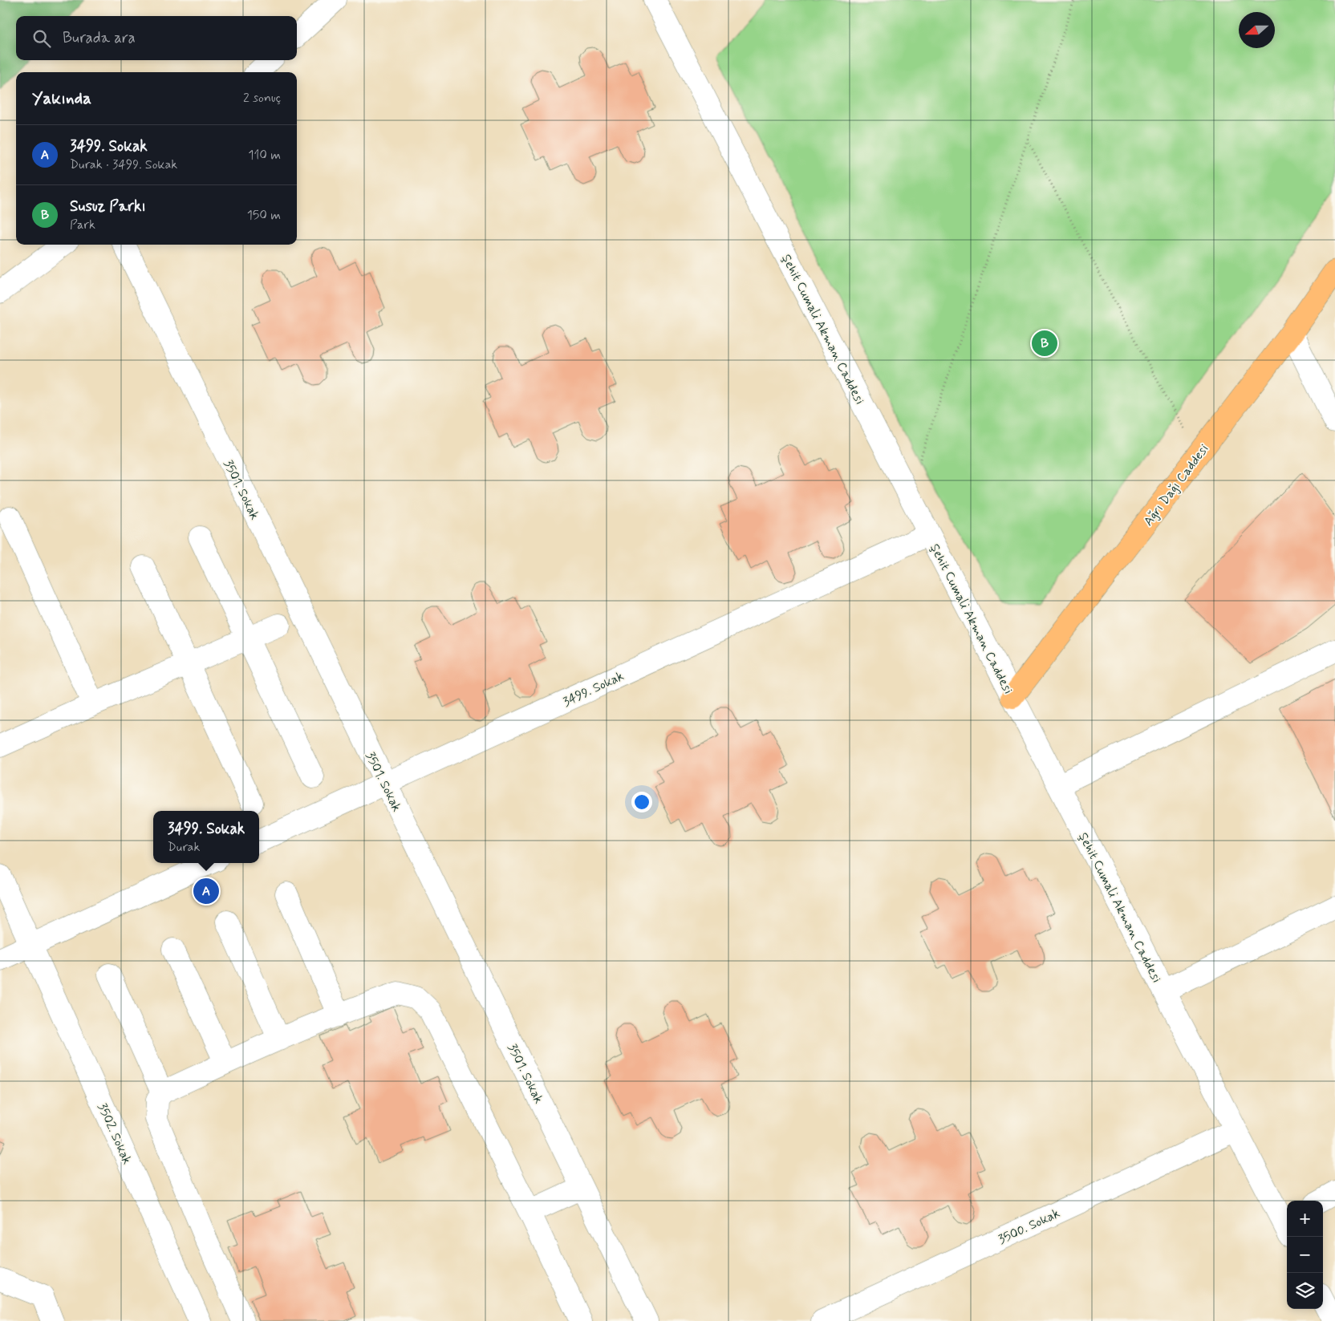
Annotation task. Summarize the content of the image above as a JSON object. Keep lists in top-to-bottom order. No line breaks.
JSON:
{"streets":{"main road":["Ağrı Dağı Caddesi"],"street":["Şehit Cumali Akman Caddesi","3501. Sokak","3499. Sokak","3502. Sokak","3500. Sokak"]},"crossings":[["Şehit Cumali Akman Caddesi","Ağrı Dağı Caddesi"],["Şehit Cumali Akman Caddesi","3499. Sokak"],["Şehit Cumali Akman Caddesi","3500. Sokak"],["3501. Sokak","3499. Sokak"]],"north":"left","page":{"search":"Burada ara","heading":["Yakında","2 sonuç"],"list":[{"mark":"A","name":"3499. Sokak","note":"Durak · 3499. Sokak","value":"110 m"},{"mark":"B","name":"Susuz Parkı","note":"Park","value":"150 m"}],"pins":["B","A"],"popup":["3499. Sokak","Durak"],"map_buttons":["+","−"]}}
